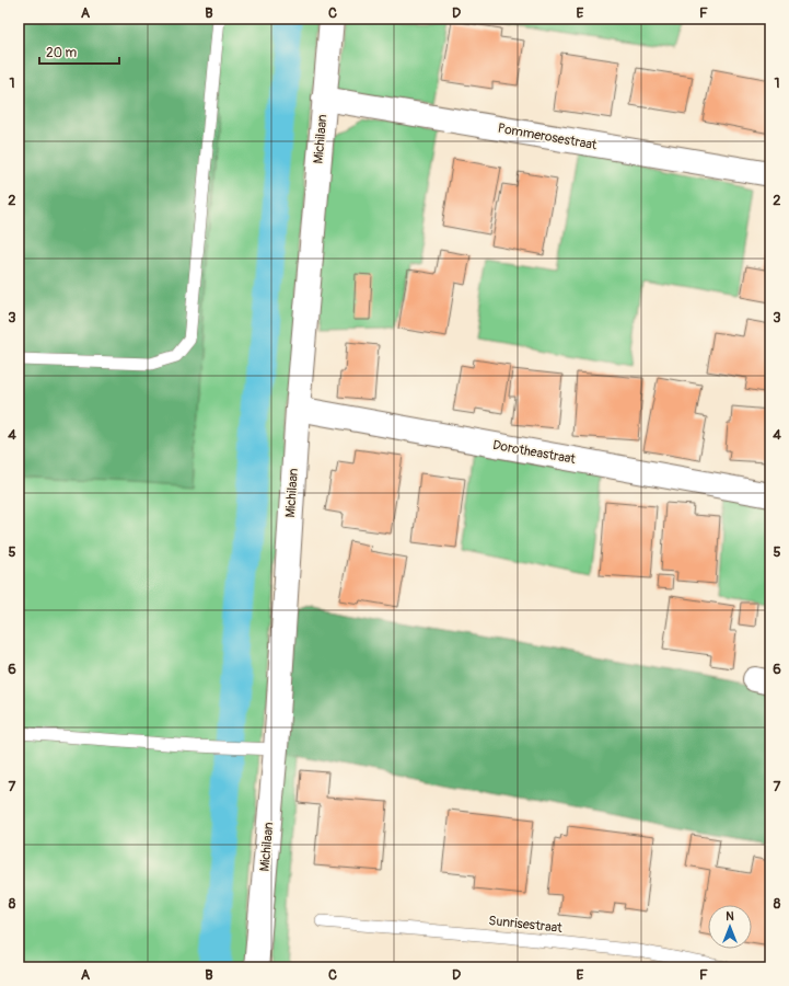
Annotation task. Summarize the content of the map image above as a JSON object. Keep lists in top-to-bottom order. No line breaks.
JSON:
{"streets":{"street":["Pommerosestraat","Michilaan","Dorotheastraat"],"lane":["Sunrisestraat"]},"crossings":[["Pommerosestraat","Michilaan"],["Michilaan","Dorotheastraat"]],"scale_bar":"20 m","north":"top","grid":{"columns":["A","B","C","D","E","F"],"rows":["1","2","3","4","5","6","7","8"]}}
